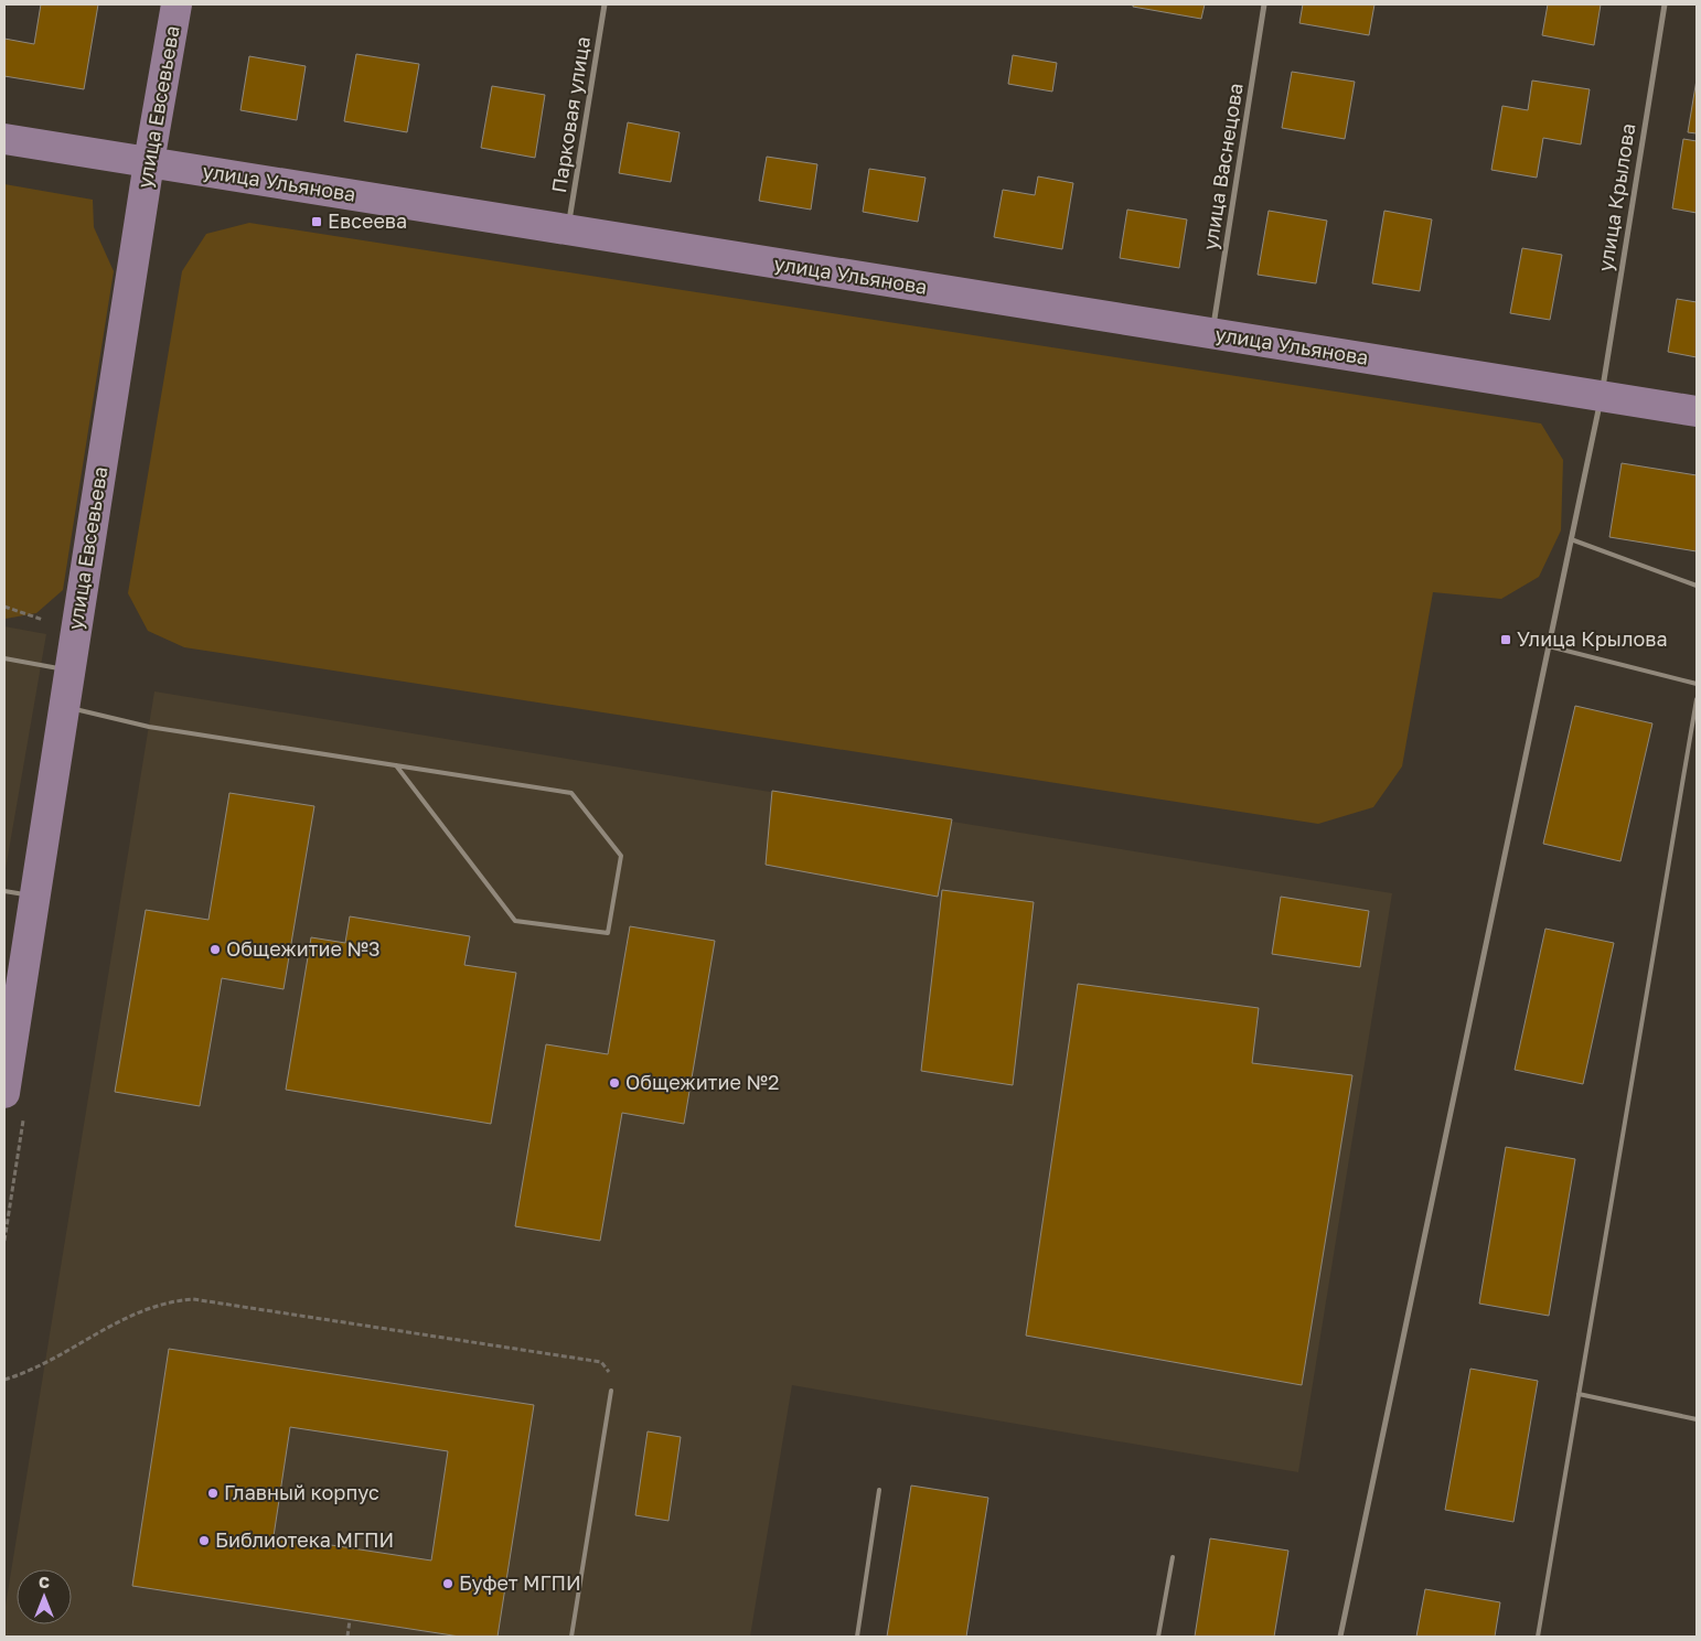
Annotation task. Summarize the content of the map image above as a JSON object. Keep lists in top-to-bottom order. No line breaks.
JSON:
{"streets":{"main road":["улица Евсевьева","улица Ульянова"],"street":["Парковая улица","улица Васнецова","улица Крылова"]},"crossings":[["улица Евсевьева","улица Ульянова"],["Парковая улица","улица Ульянова"],["улица Васнецова","улица Ульянова"],["улица Ульянова","улица Крылова"]],"places":{"transit":["Евсеева","Улица Крылова"],"other":["Общежитие №3","Общежитие №2","Главный корпус","Библиотека МГПИ","Буфет МГПИ"]},"north":"top"}
